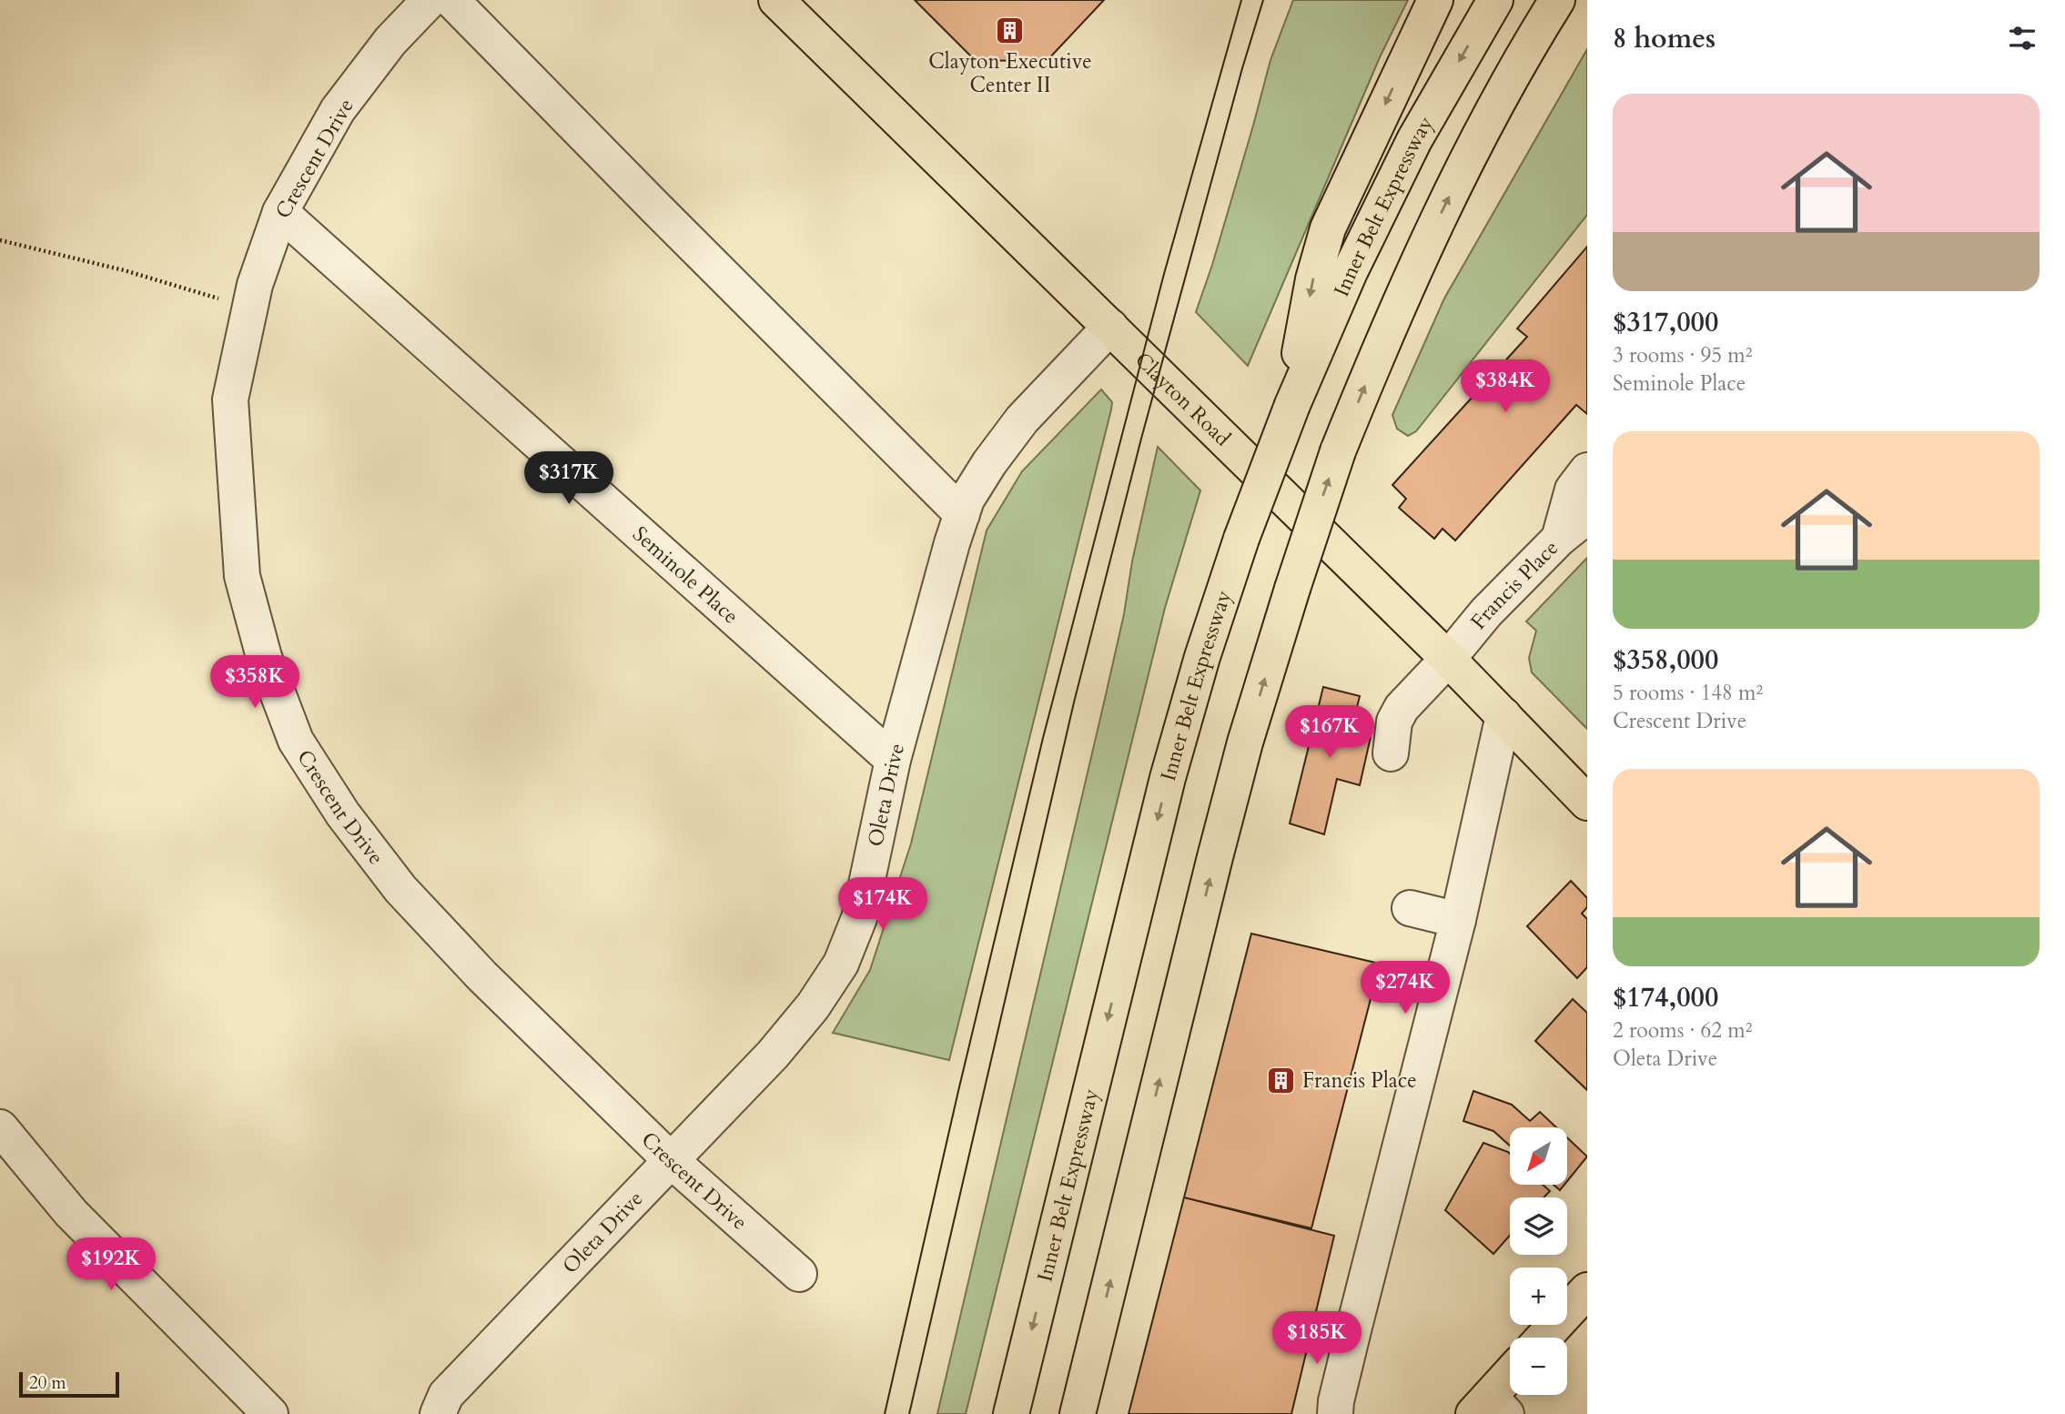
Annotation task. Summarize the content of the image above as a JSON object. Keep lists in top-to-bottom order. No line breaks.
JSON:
{"streets":{"main road":["Inner Belt Expressway","Clayton Road"],"street":["Crescent Drive","Seminole Place","Francis Place","Oleta Drive"]},"crossings":[["Crescent Drive","Seminole Place"],["Crescent Drive","Oleta Drive"],["Clayton Road","Francis Place"],["Clayton Road","Oleta Drive"],["Seminole Place","Oleta Drive"]],"places":{"building":["Clayton Executive Center II","Francis Place"]},"scale_bar":"20 m","north":"bottom left","page":{"heading":"8 homes","list":[{"name":"$317,000","note":"3 rooms · 95 m² · Seminole Place"},{"name":"$358,000","note":"5 rooms · 148 m² · Crescent Drive"},{"name":"$174,000","note":"2 rooms · 62 m² · Oleta Drive"}],"price":["$384K","$317K","$358K","$167K","$174K","$274K","$192K","$185K"],"map_buttons":["+","−"],"scale":"20 m"}}
